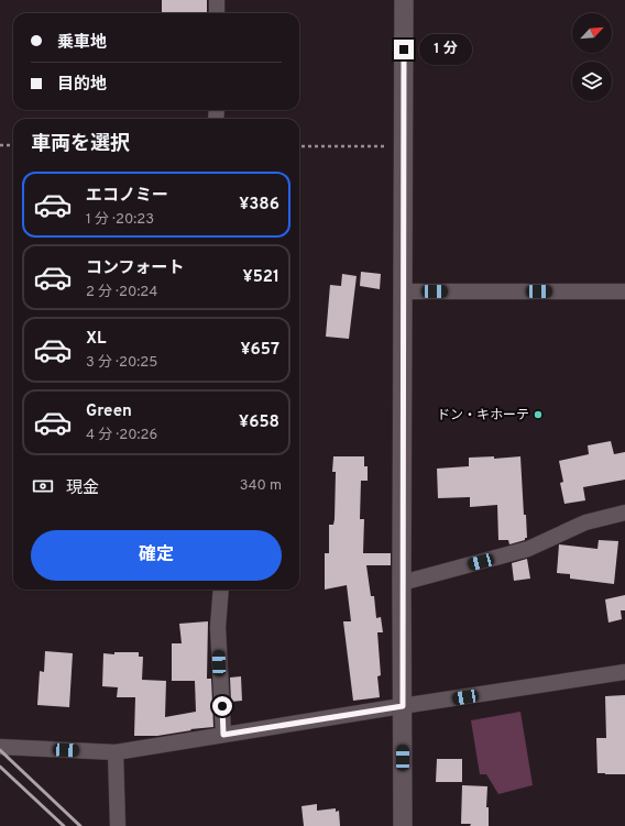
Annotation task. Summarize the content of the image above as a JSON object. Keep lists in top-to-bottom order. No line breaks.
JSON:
{"places":["ドン・キホーテ"],"north":"top right","page":{"banner":["乗車地","目的地"],"bubble":"1 分","heading":"車両を選択","list":[{"name":"エコノミー","note":"1 分 · 20:23","value":"¥386"},{"name":"コンフォート","note":"2 分 · 20:24","value":"¥521"},{"name":"XL","note":"3 分 · 20:25","value":"¥657"},{"name":"Green","note":"4 分 · 20:26","value":"¥658"}],"pay":["現金","340 m"],"buttons":"確定"}}
